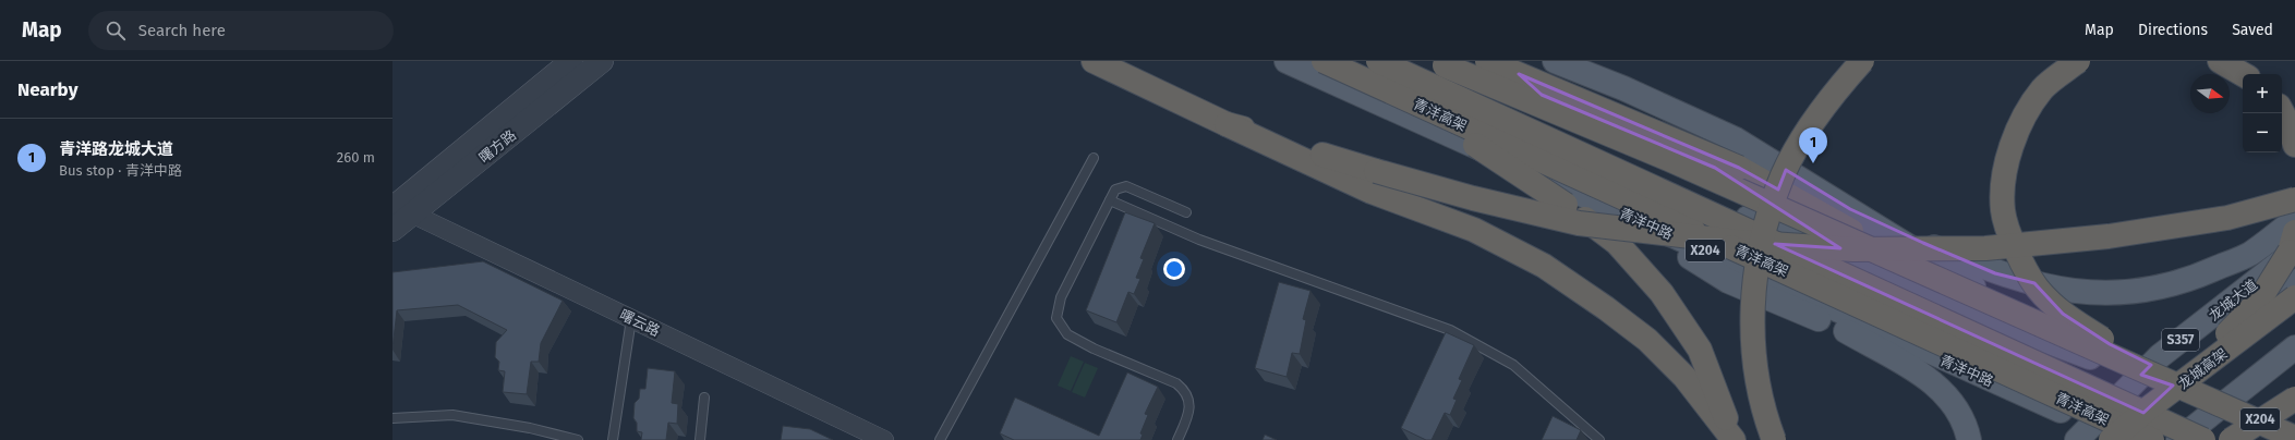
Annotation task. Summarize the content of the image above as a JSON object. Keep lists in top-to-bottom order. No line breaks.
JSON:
{"streets":{"highway":["青洋高架","龙城高架"],"main road":["青洋中路","X204","龙城大道","S357"],"street":["曙方路","曙云路"]},"crossings":[["曙方路","曙云路"],["青洋中路","龙城大道"],["X204","龙城大道"]],"north":"right","page":{"header":"Map","search":"Search here","nav":["Map","Directions","Saved"],"heading":"Nearby","map_buttons":["+","−"],"list":[{"mark":"1","name":"青洋路龙城大道","note":"Bus stop · 青洋中路","value":"260 m"}],"pins":"1"}}
